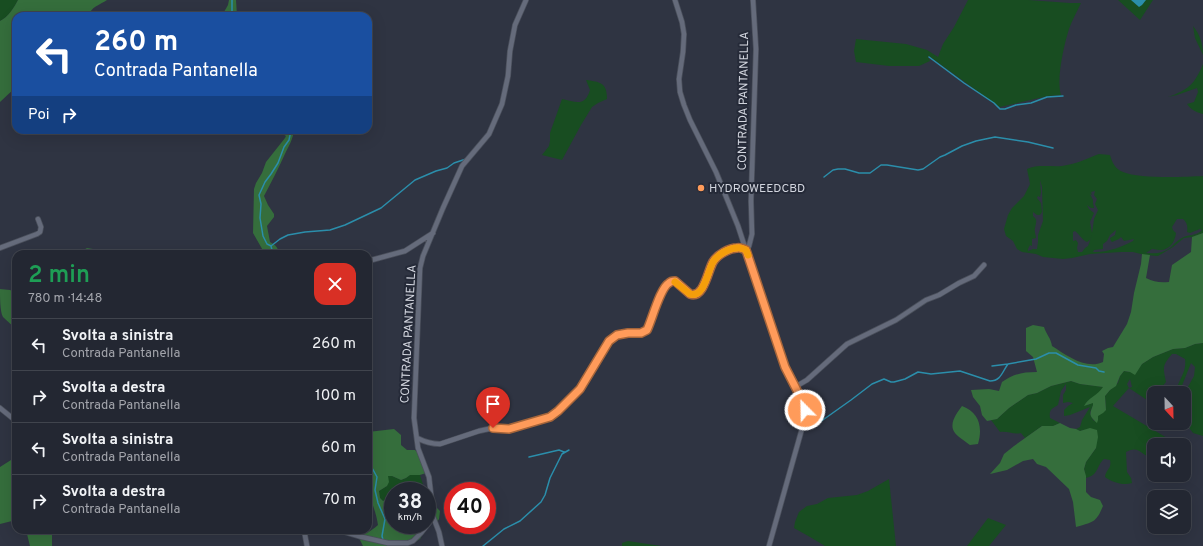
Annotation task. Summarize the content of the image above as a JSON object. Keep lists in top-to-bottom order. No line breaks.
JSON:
{"streets":{"street":["CONTRADA PANTANELLA"]},"places":["HYDROWEEDCBD"],"north":"bottom","page":{"turn":["260 m","Contrada Pantanella"],"then":"Poi","heading":["2 min","780 m · 14:48"],"list":[{"name":"Svolta a sinistra","note":"Contrada Pantanella","value":"260 m"},{"name":"Svolta a destra","note":"Contrada Pantanella","value":"100 m"},{"name":"Svolta a sinistra","note":"Contrada Pantanella","value":"60 m"},{"name":"Svolta a destra","note":"Contrada Pantanella","value":"70 m"}],"speed":"38 km/h","limit":"40"}}
